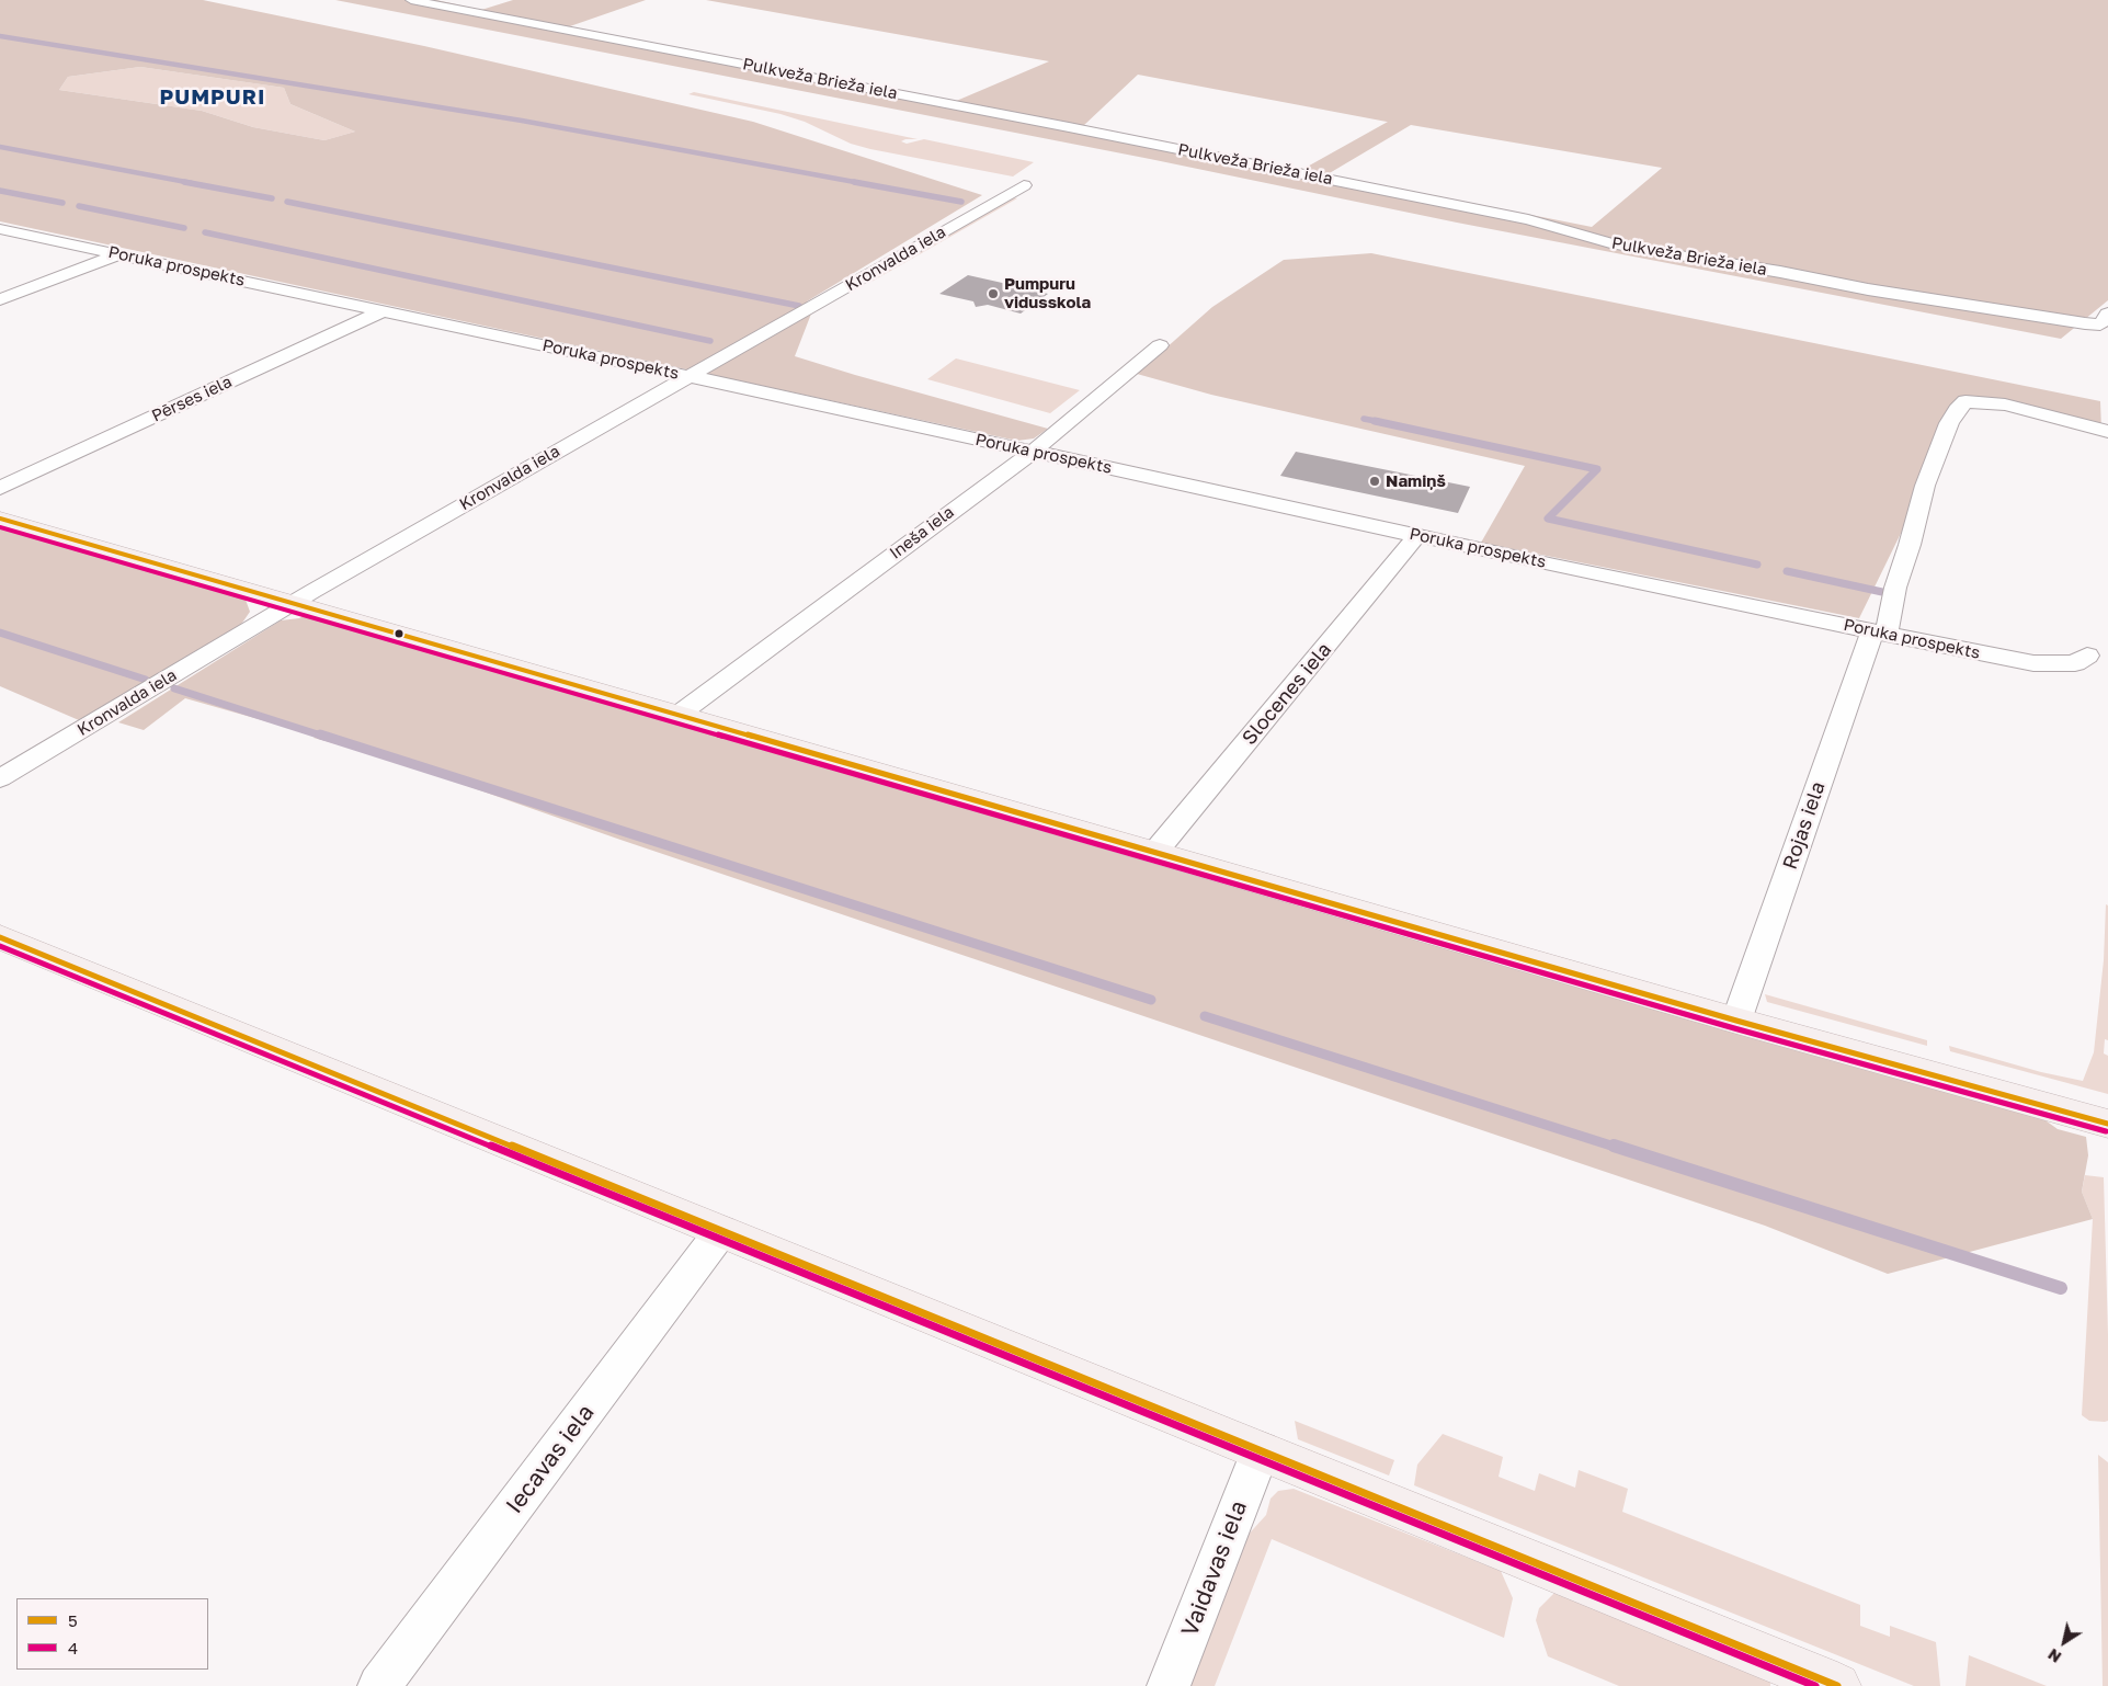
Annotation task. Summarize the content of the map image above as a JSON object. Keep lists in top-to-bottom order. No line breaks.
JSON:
{"streets":{"street":["Pulkveža Brieža iela","Kronvalda iela","Poruka prospekts","Pērses iela","Ineša iela","Slocenes iela","Rojas iela","Iecavas iela","Vaidavas iela"]},"crossings":[["Kronvalda iela","Poruka prospekts"],["Poruka prospekts","Pērses iela"],["Poruka prospekts","Ineša iela"],["Poruka prospekts","Slocenes iela"],["Poruka prospekts","Rojas iela"]],"districts":["PUMPURI"],"places":["Pumpuru vidusskola","Namiņš"],"lines":["transit line 5","transit line 4"],"legend":["5","4"],"north":"bottom left"}
